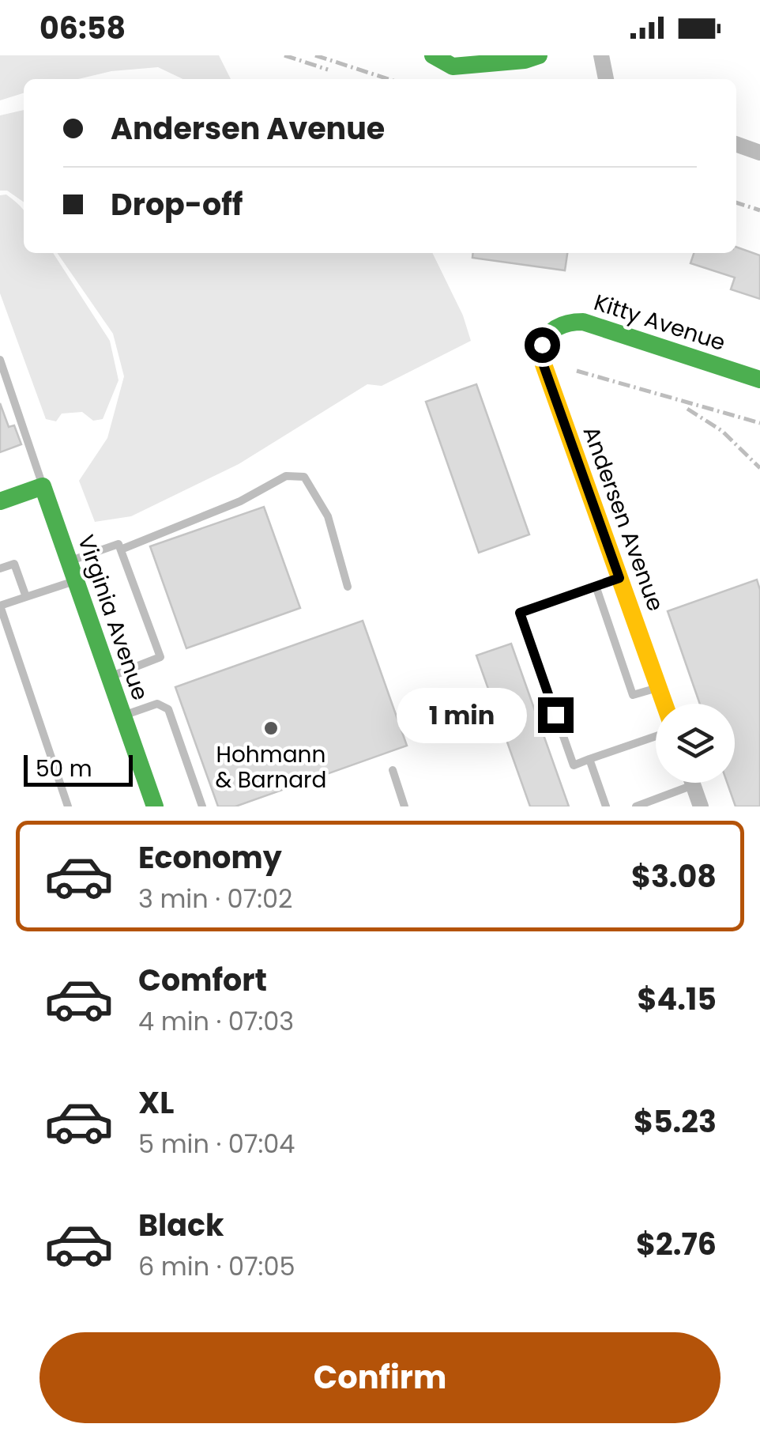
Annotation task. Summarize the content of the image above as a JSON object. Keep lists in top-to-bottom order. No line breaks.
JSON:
{"streets":{"street":["Kitty Avenue","Andersen Avenue","Virginia Avenue"]},"crossings":[["Kitty Avenue","Andersen Avenue"]],"places":["Hohmann & Barnard"],"scale_bar":"50 m","page":{"status":"06:58","banner":["Andersen Avenue","Drop-off"],"bubble":"1 min","scale":"50 m","list":[{"name":"Economy","note":"3 min · 07:02","value":"$3.08"},{"name":"Comfort","note":"4 min · 07:03","value":"$4.15"},{"name":"XL","note":"5 min · 07:04","value":"$5.23"},{"name":"Black","note":"6 min · 07:05","value":"$2.76"}],"buttons":"Confirm"}}
